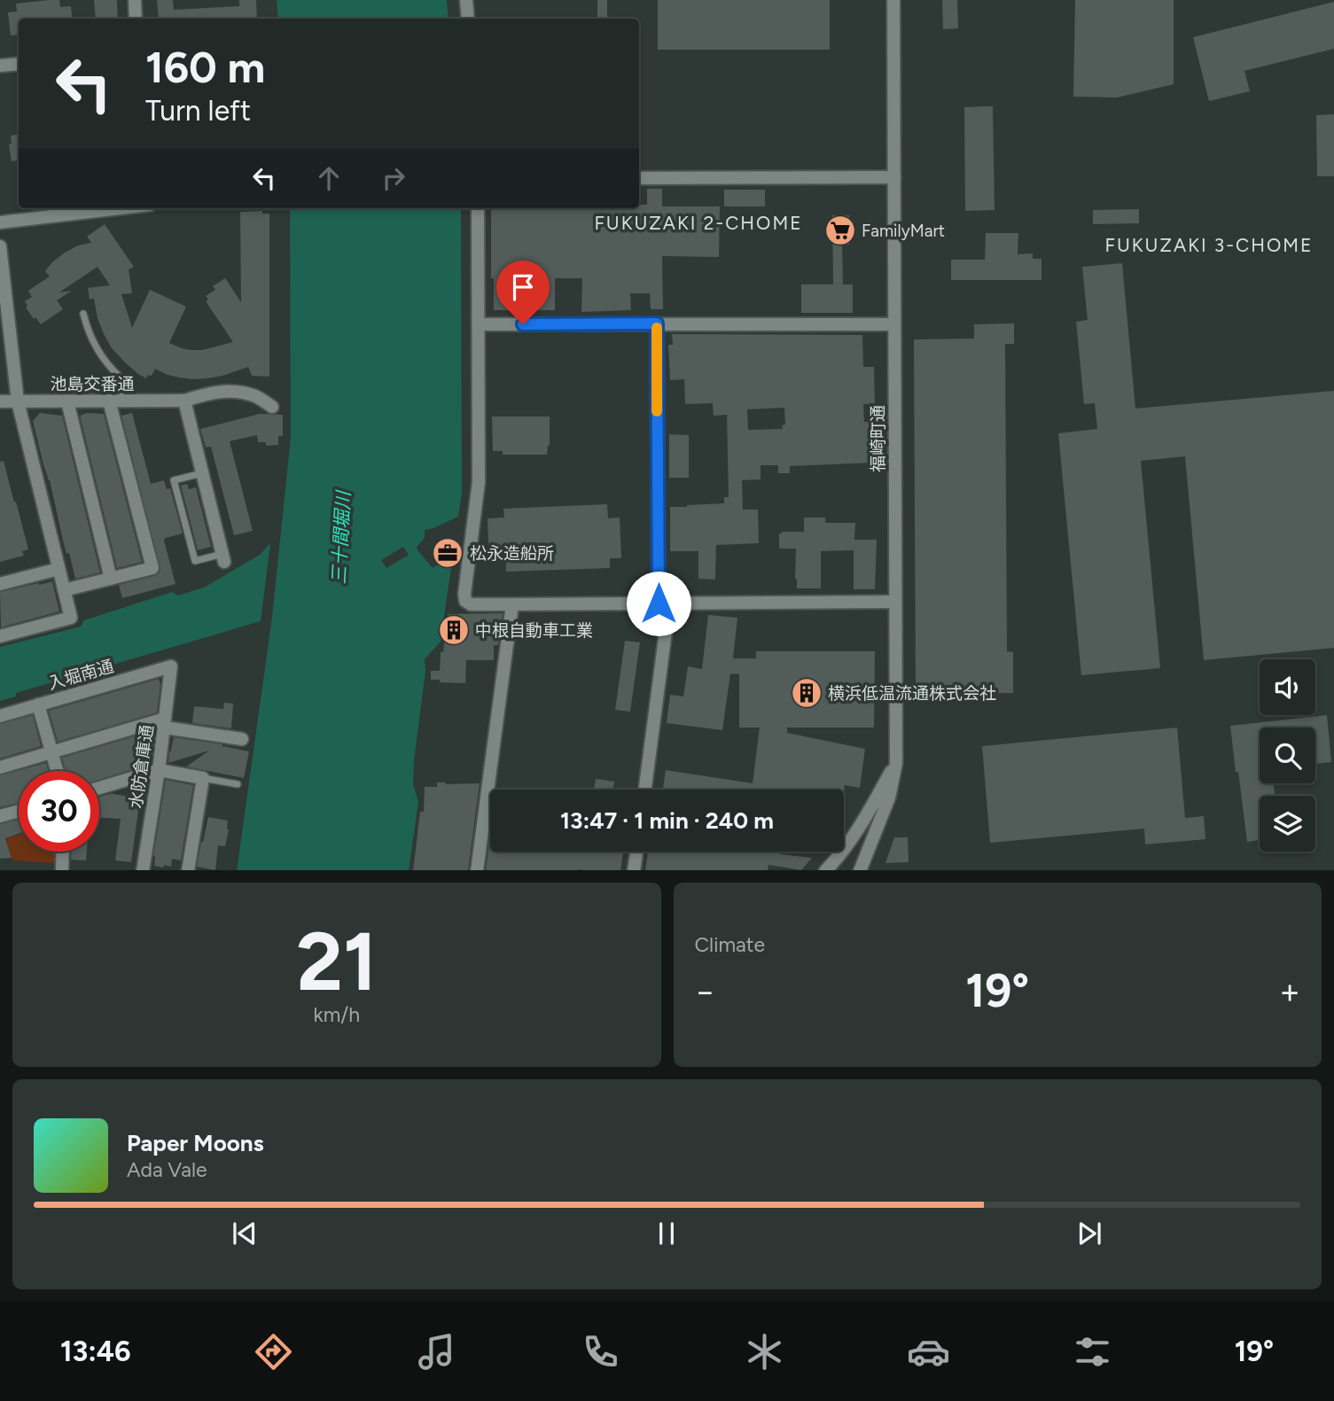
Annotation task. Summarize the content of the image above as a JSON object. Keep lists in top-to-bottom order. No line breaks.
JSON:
{"streets":{"street":["池島交番通","福崎町通","入堀南通","水防倉庫通"]},"crossings":[["入堀南通","水防倉庫通"]],"districts":["FUKUZAKI 2-CHOME","FUKUZAKI 3-CHOME"],"water":["三十間堀川"],"places":{"supermarket":["FamilyMart"],"office":["松永造船所"],"building":["中根自動車工業","横浜低温流通株式会社"]},"page":{"turn":["160 m","Turn left"],"limit":"30","trip":"13:47 · 1 min · 240 m","tile":[["21","km/h"],"Climate"],"heat":["−","19°","+"],"song":["Paper Moons","Ada Vale"],"tabs":["13:46","19°"]}}
